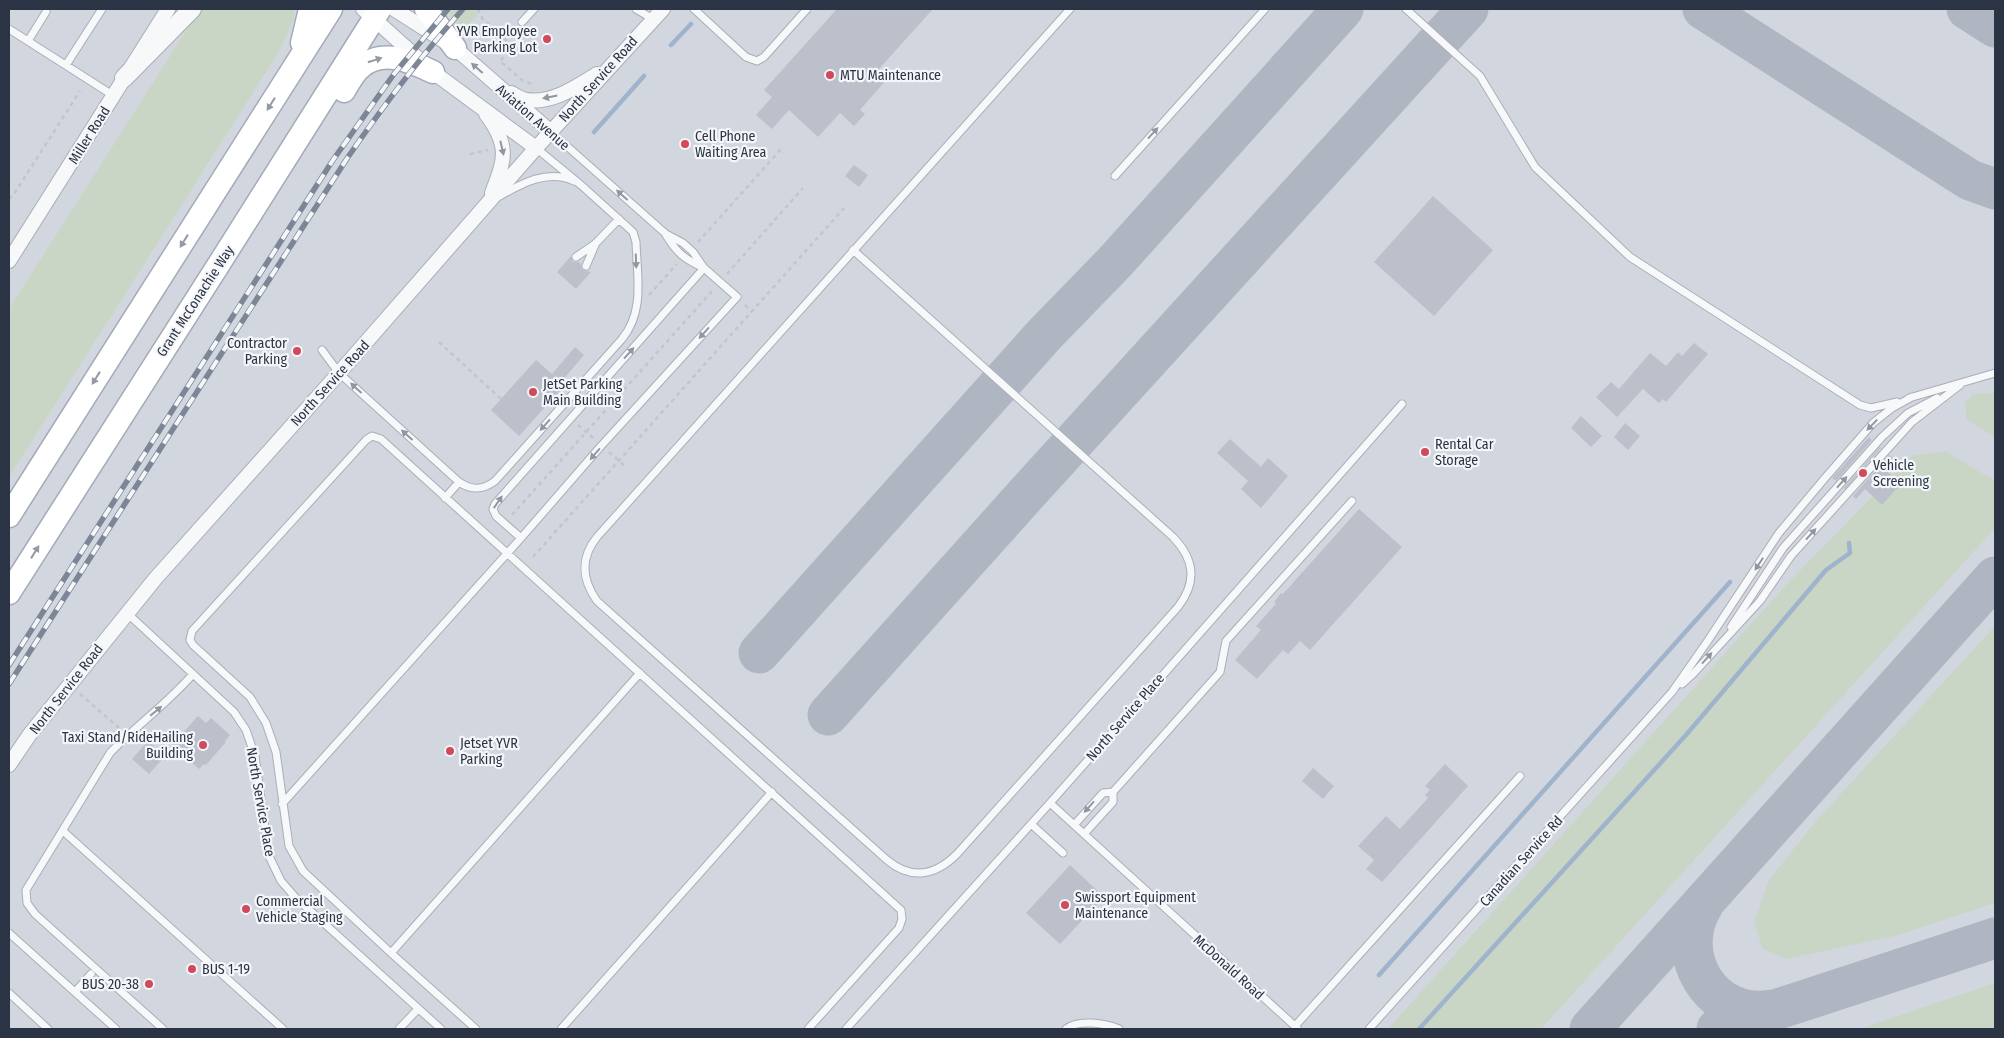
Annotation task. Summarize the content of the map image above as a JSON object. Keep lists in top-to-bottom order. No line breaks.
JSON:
{"streets":{"main road":["Grant McConachie Way"],"street":["North Service Road","Aviation Avenue","Miller Road"],"lane":["North Service Place","Canadian Service Rd","McDonald Road"]},"crossings":[["North Service Road","Aviation Avenue"],["North Service Road","North Service Place"],["Aviation Avenue","Grant McConachie Way"],["North Service Place","McDonald Road"]],"places":["YVR Employee Parking Lot","MTU Maintenance","Cell Phone Waiting Area","Contractor Parking","JetSet Parking Main Building","Rental Car Storage","Vehicle Screening","Taxi Stand/RideHailing Building","Jetset YVR Parking","Swissport Equipment Maintenance","Commercial Vehicle Staging","BUS 1-19","BUS 20-38"]}
